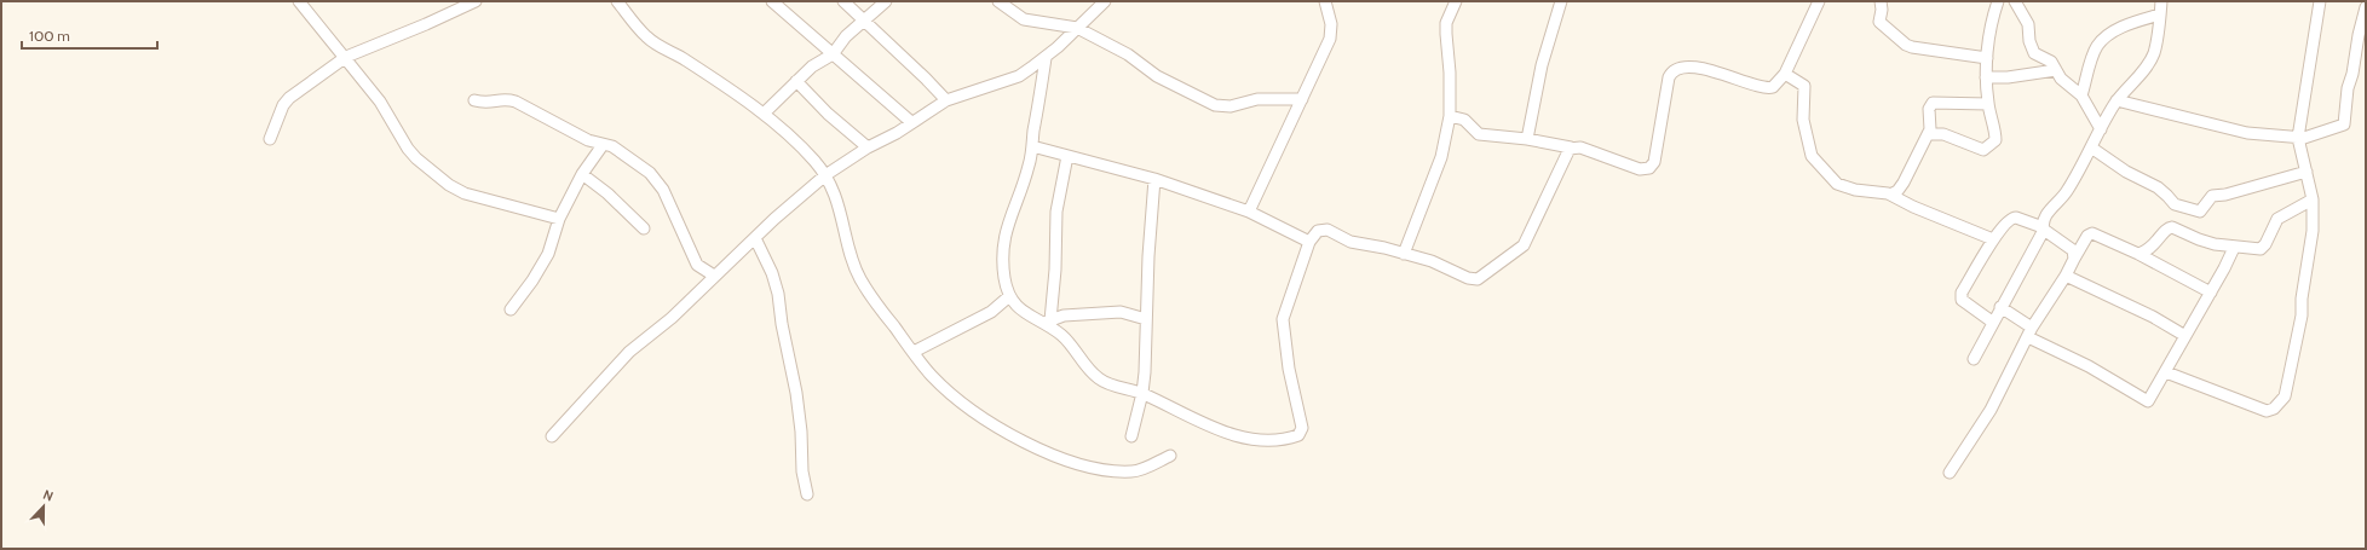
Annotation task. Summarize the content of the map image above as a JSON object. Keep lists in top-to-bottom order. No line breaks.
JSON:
{"scale_bar":"100 m","north":"top"}
